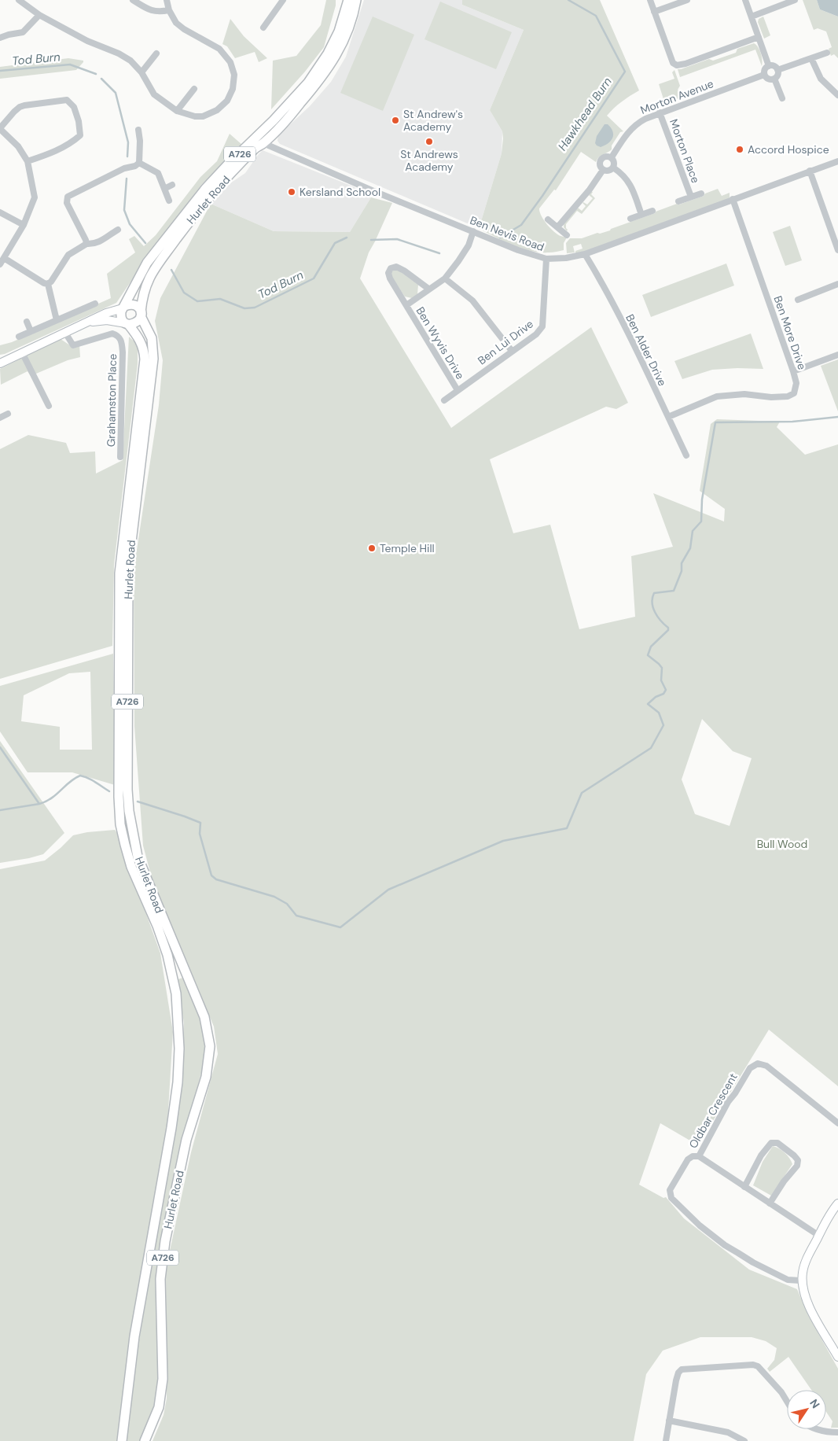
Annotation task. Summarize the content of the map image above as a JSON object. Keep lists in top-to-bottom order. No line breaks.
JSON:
{"streets":{"main road":["A726","Hurlet Road"],"street":["Morton Avenue","Morton Place","Ben Nevis Road","Ben More Drive","Ben Lui Drive","Ben Wyvis Drive","Ben Alder Drive","Grahamston Place","Oldbar Crescent"]},"crossings":[["Morton Avenue","Morton Place"],["Hurlet Road","Ben Nevis Road"],["Ben Nevis Road","Ben More Drive"],["Ben Nevis Road","Ben Lui Drive"],["Ben Nevis Road","Ben Wyvis Drive"],["Ben Nevis Road","Ben Alder Drive"],["Ben More Drive","Ben Alder Drive"],["Ben Lui Drive","Ben Wyvis Drive"]],"water":["Tod Burn","Hawkhead Burn"],"parks":["Bull Wood"],"places":["St Andrew's Academy","St Andrews Academy","Accord Hospice","Kersland School","Temple Hill"],"north":"top right"}
